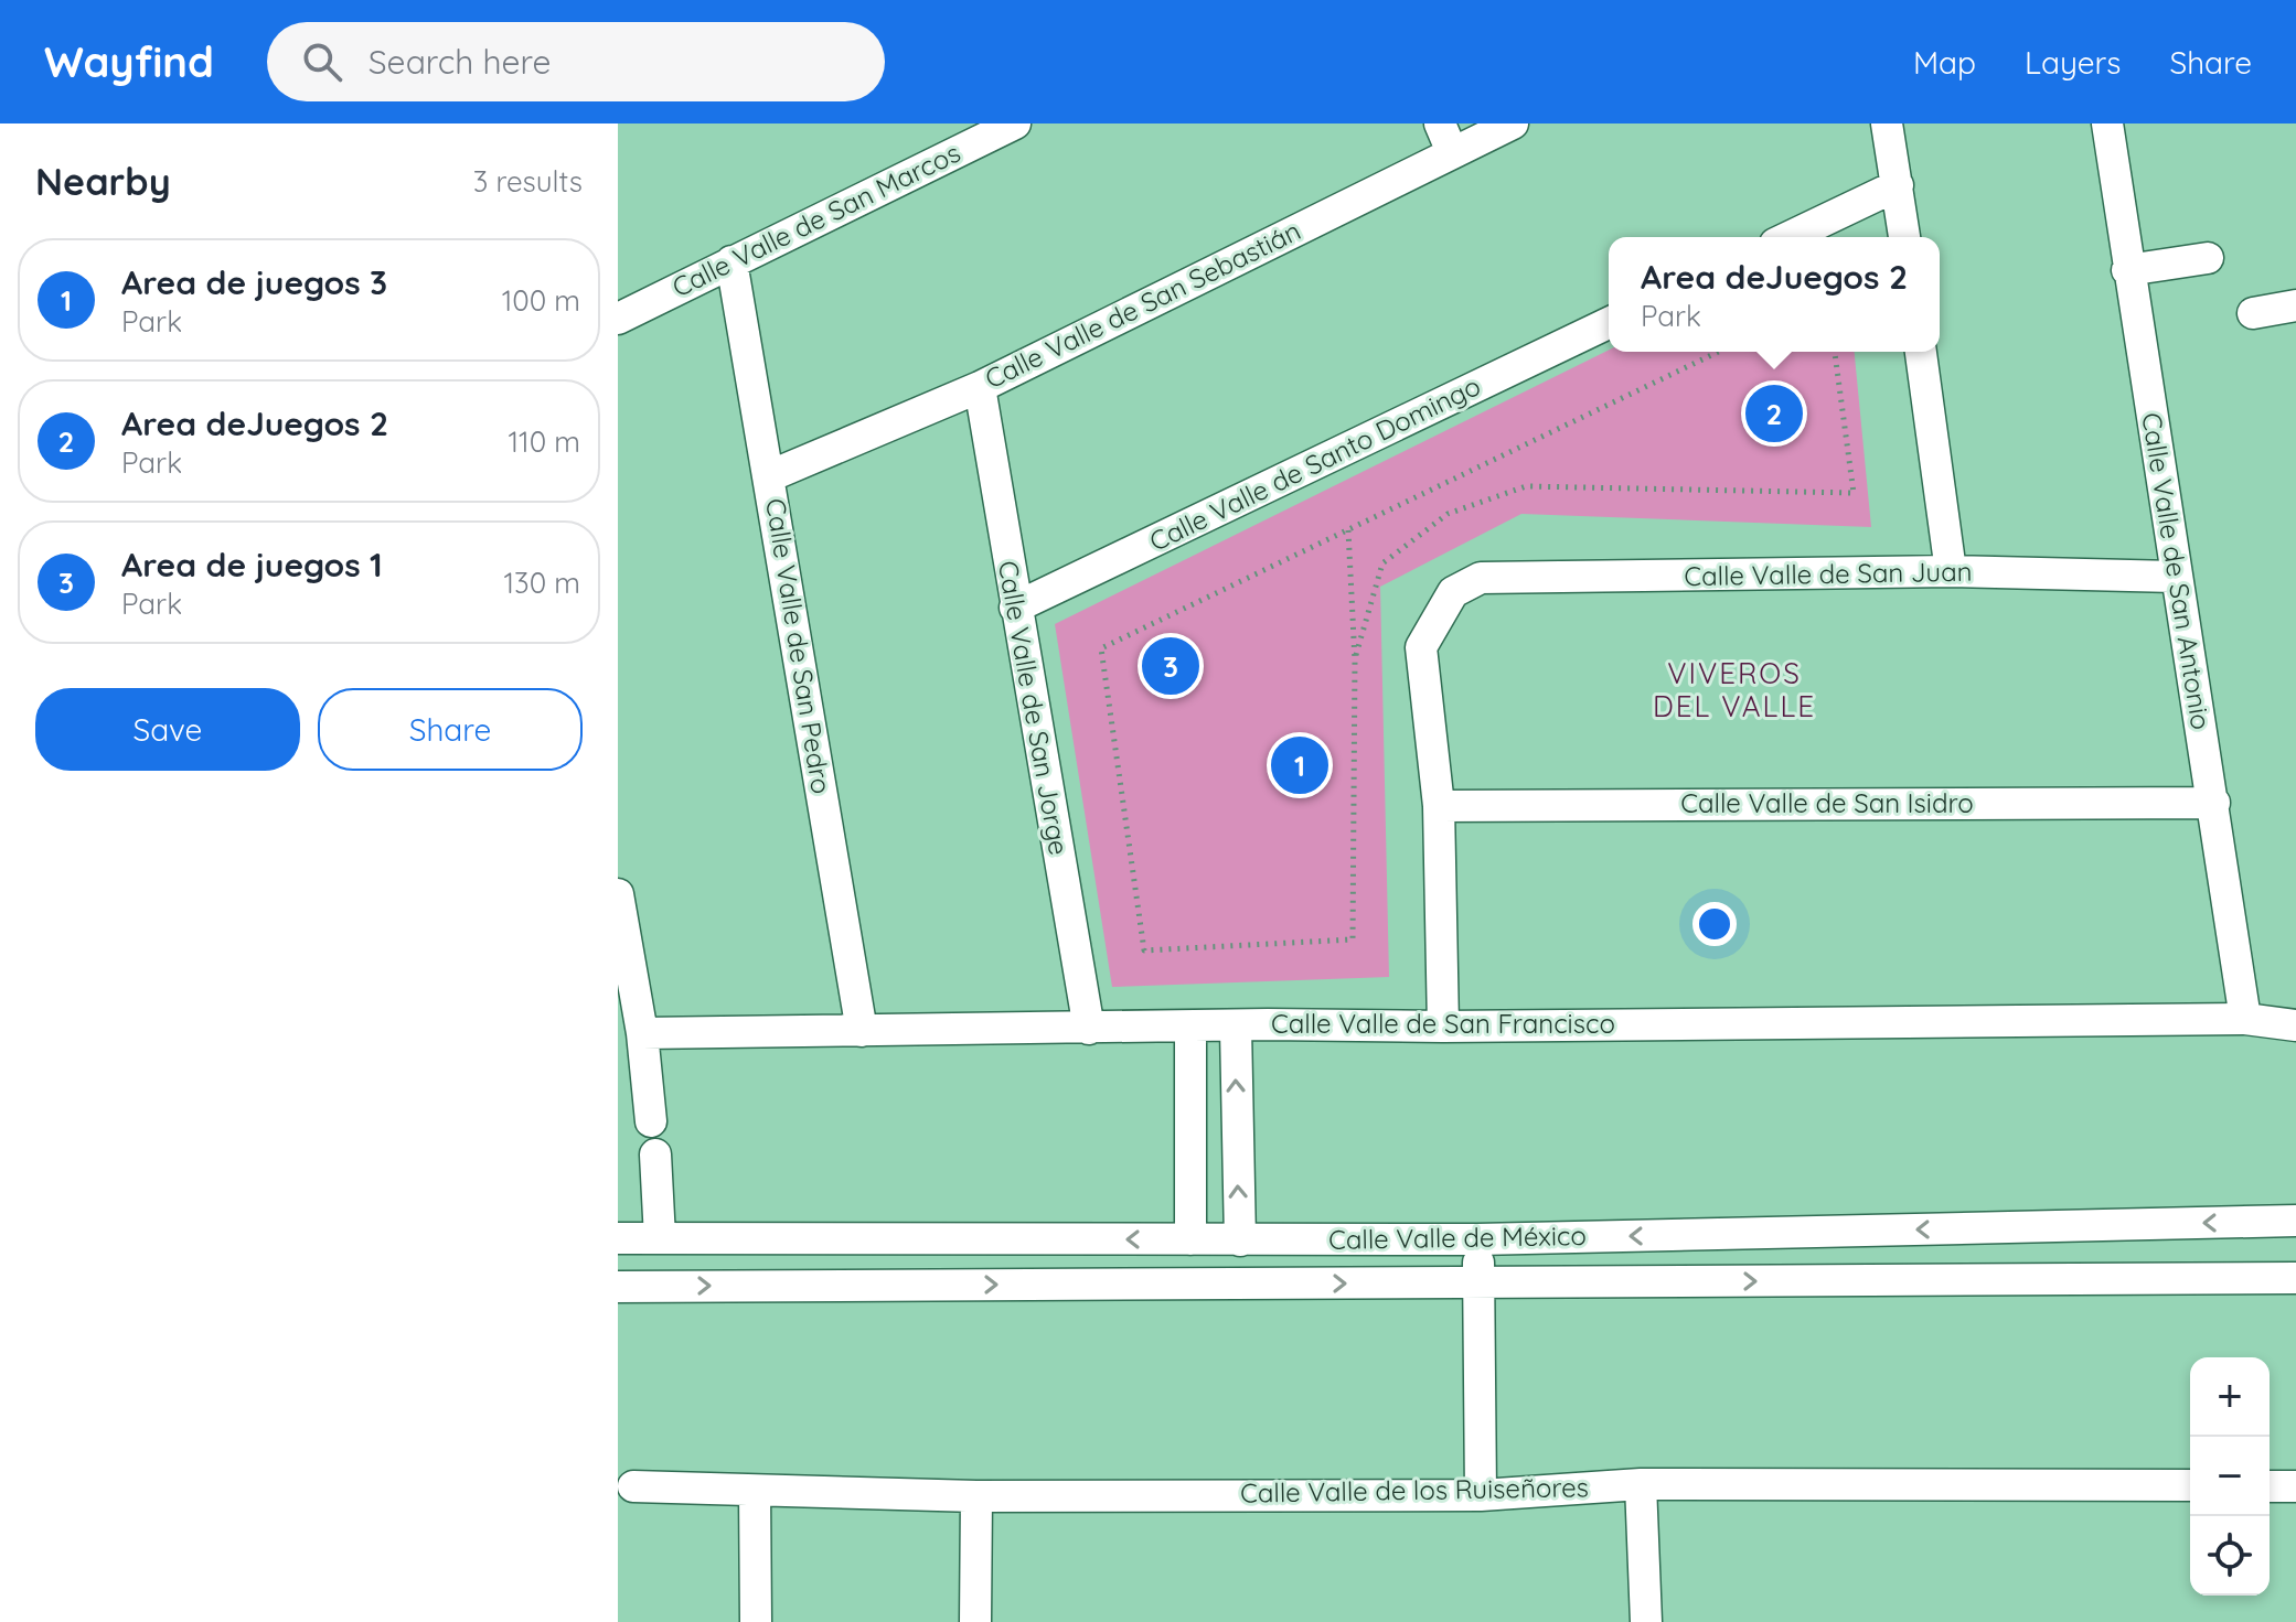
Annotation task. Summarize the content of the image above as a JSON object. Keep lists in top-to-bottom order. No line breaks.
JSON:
{"streets":{"street":["Calle Valle de San Marcos","Calle Valle de San Sebastián","Calle Valle de Santo Domingo","Calle Valle de San Antonio","Calle Valle de San Juan","Calle Valle de San Pedro","Calle Valle de San Jorge","Calle Valle de San Isidro","Calle Valle de San Francisco","Calle Valle de México","Calle Valle de los Ruiseñores"]},"crossings":[["Calle Valle de San Marcos","Calle Valle de San Pedro"],["Calle Valle de San Sebastián","Calle Valle de San Pedro"],["Calle Valle de San Sebastián","Calle Valle de San Jorge"],["Calle Valle de Santo Domingo","Calle Valle de San Jorge"],["Calle Valle de San Antonio","Calle Valle de San Juan"],["Calle Valle de San Antonio","Calle Valle de San Isidro"],["Calle Valle de San Antonio","Calle Valle de San Francisco"],["Calle Valle de San Juan","Calle Valle de San Isidro"],["Calle Valle de San Pedro","Calle Valle de San Francisco"],["Calle Valle de San Jorge","Calle Valle de San Francisco"]],"districts":["VIVEROS DEL VALLE"],"page":{"header":"Wayfind","search":"Search here","nav":["Map","Layers","Share"],"heading":["Nearby","3 results"],"popup":["Area deJuegos 2","Park"],"list":[{"mark":"1","name":"Area de juegos 3","note":"Park","value":"100 m"},{"mark":"2","name":"Area deJuegos 2","note":"Park","value":"110 m"},{"mark":"3","name":"Area de juegos 1","note":"Park","value":"130 m"}],"pins":["2","3","1"],"buttons":["Save","Share"],"map_buttons":["+","−"]}}
